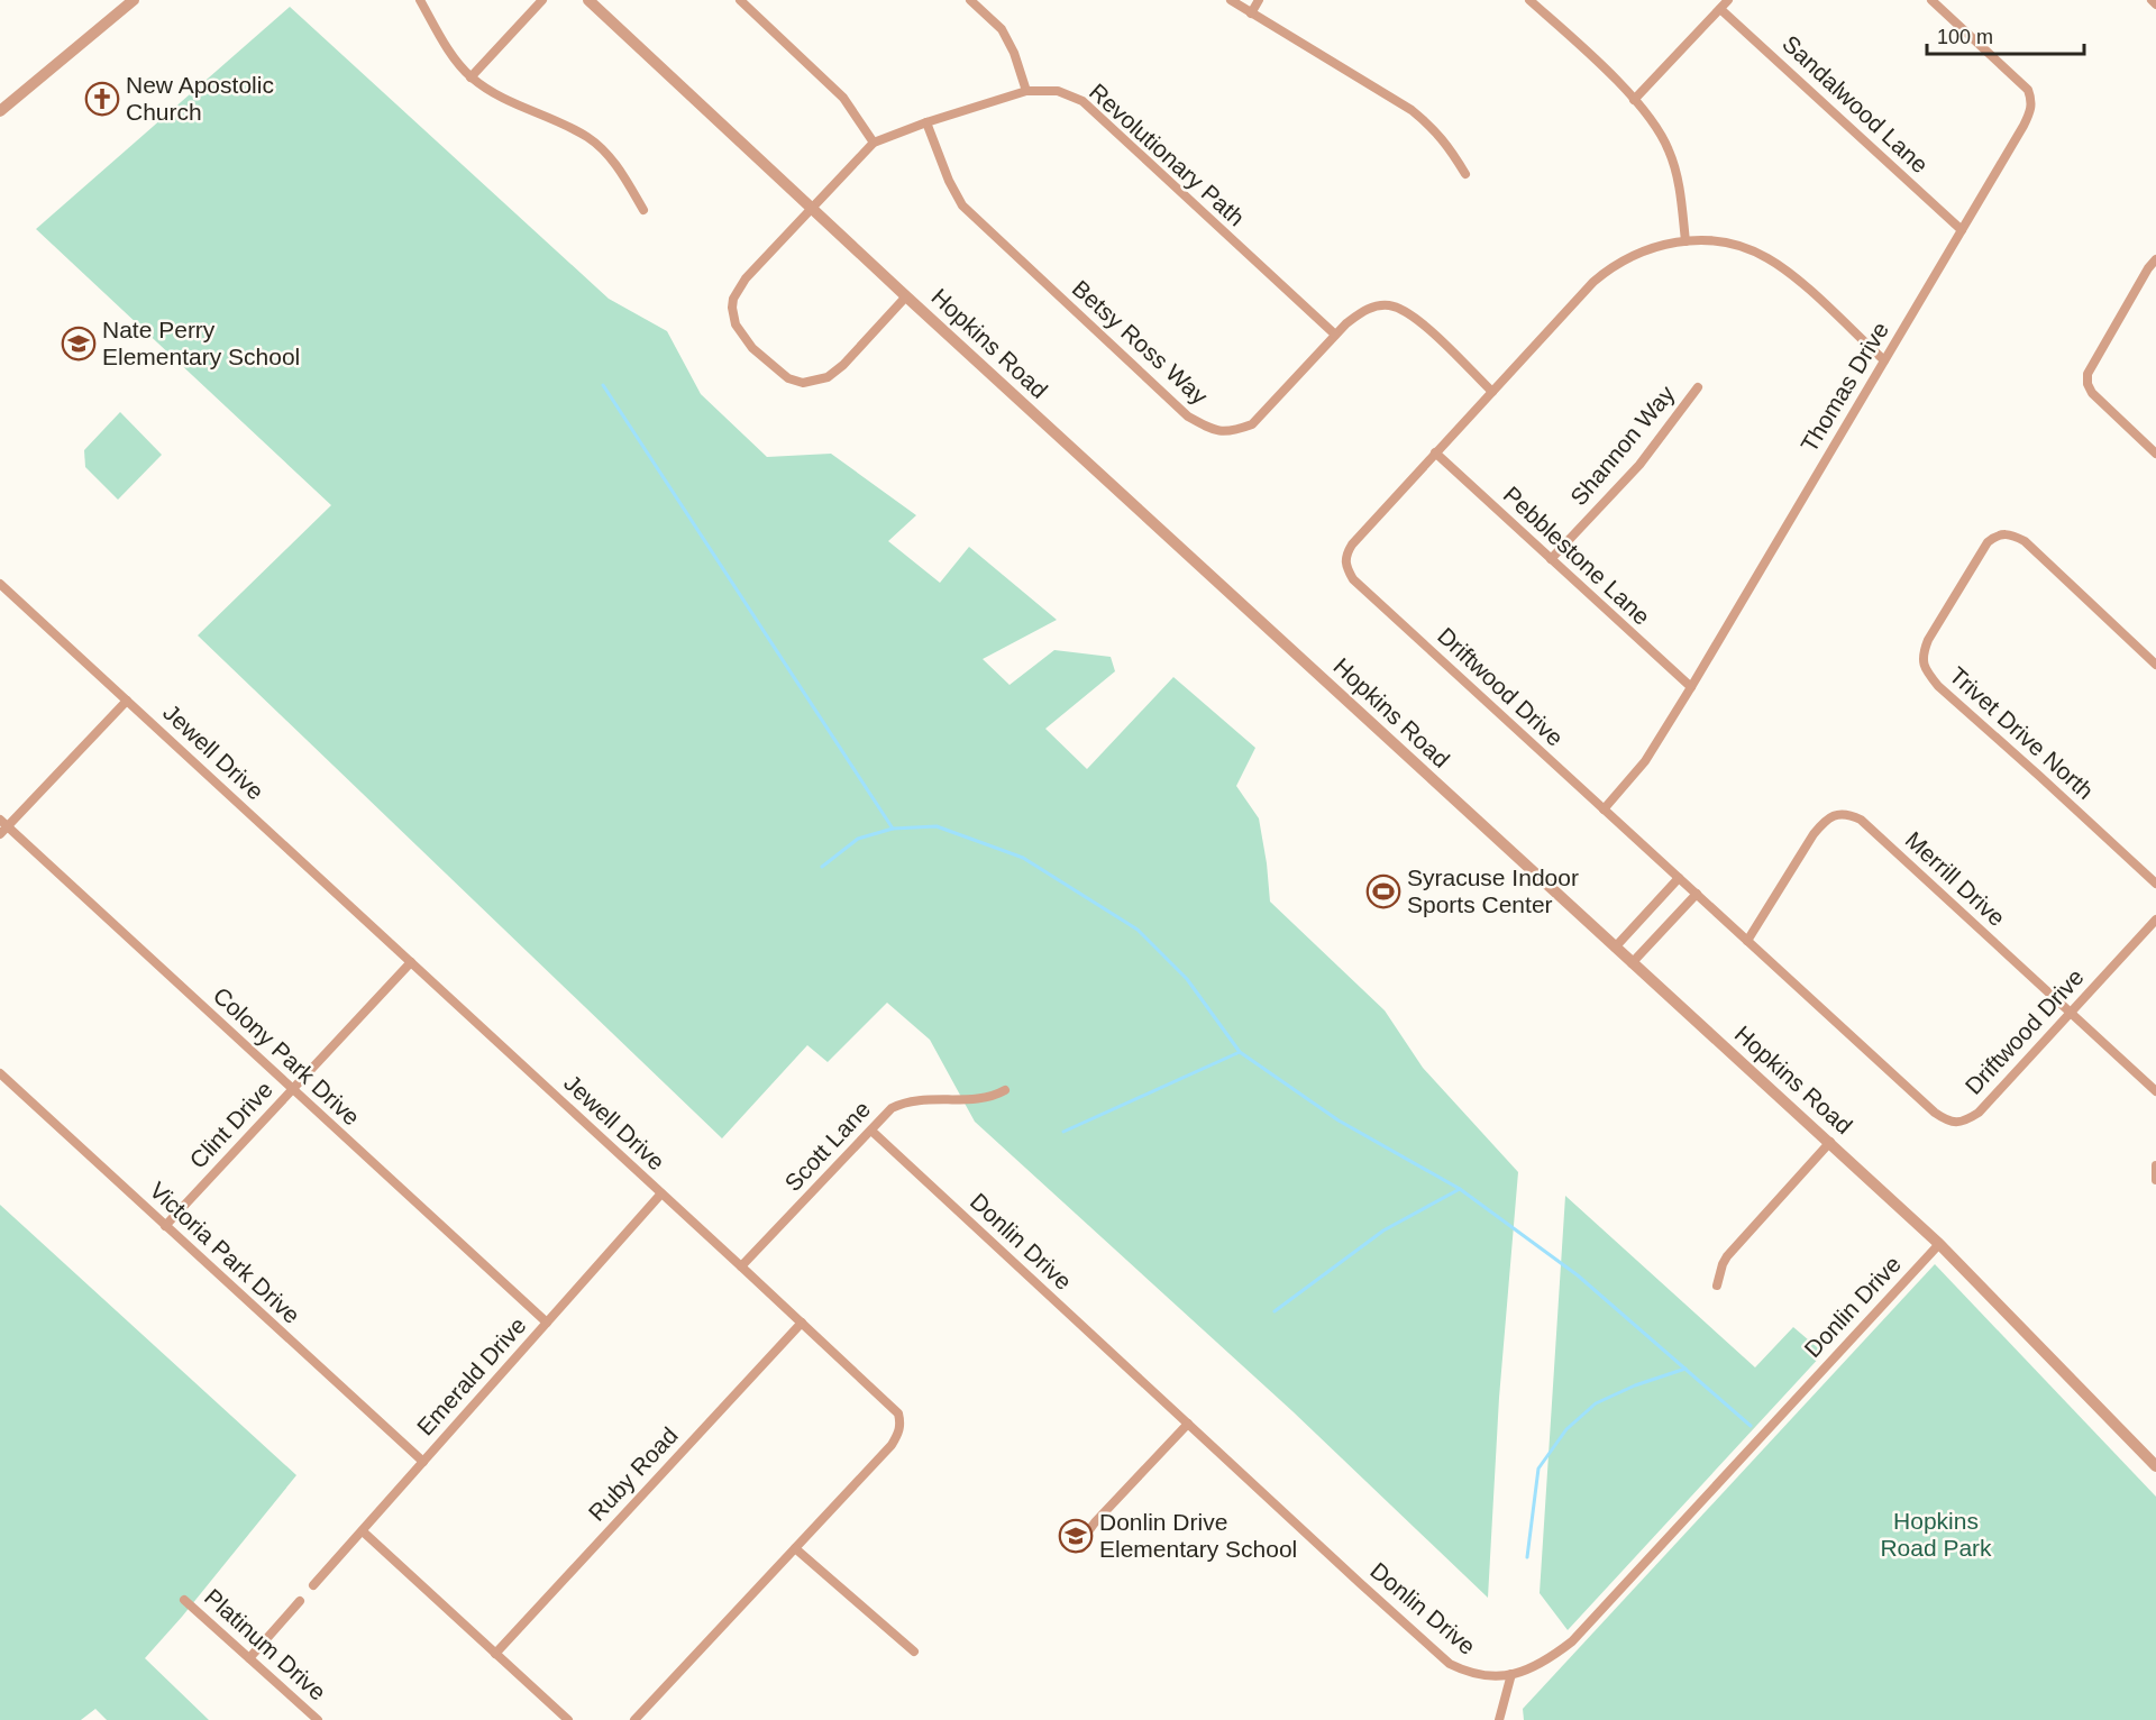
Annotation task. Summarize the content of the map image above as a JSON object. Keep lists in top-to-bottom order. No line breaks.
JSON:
{"streets":{"street":["Sandalwood Lane","Revolutionary Path","Betsy Ross Way","Hopkins Road","Thomas Drive","Shannon Way","Pebblestone Lane","Driftwood Drive","Trivet Drive North","Jewell Drive","Merrill Drive","Colony Park Drive","Clint Drive","Scott Lane","Donlin Drive","Victoria Park Drive","Emerald Drive","Ruby Road","Platinum Drive"]},"crossings":[["Sandalwood Lane","Thomas Drive"],["Revolutionary Path","Betsy Ross Way"],["Revolutionary Path","Hopkins Road"],["Betsy Ross Way","Driftwood Drive"],["Hopkins Road","Donlin Drive"],["Thomas Drive","Pebblestone Lane"],["Thomas Drive","Driftwood Drive"],["Shannon Way","Pebblestone Lane"],["Pebblestone Lane","Driftwood Drive"],["Driftwood Drive","Merrill Drive"],["Jewell Drive","Clint Drive"],["Jewell Drive","Scott Lane"],["Jewell Drive","Emerald Drive"],["Jewell Drive","Ruby Road"],["Colony Park Drive","Clint Drive"],["Colony Park Drive","Emerald Drive"],["Clint Drive","Victoria Park Drive"],["Scott Lane","Donlin Drive"],["Victoria Park Drive","Emerald Drive"]],"parks":["Hopkins Road Park"],"places":{"church":["New Apostolic Church"],"school or university":["Nate Perry Elementary School","Donlin Drive Elementary School"],"sports":["Syracuse Indoor Sports Center"]},"scale_bar":"100 m"}
